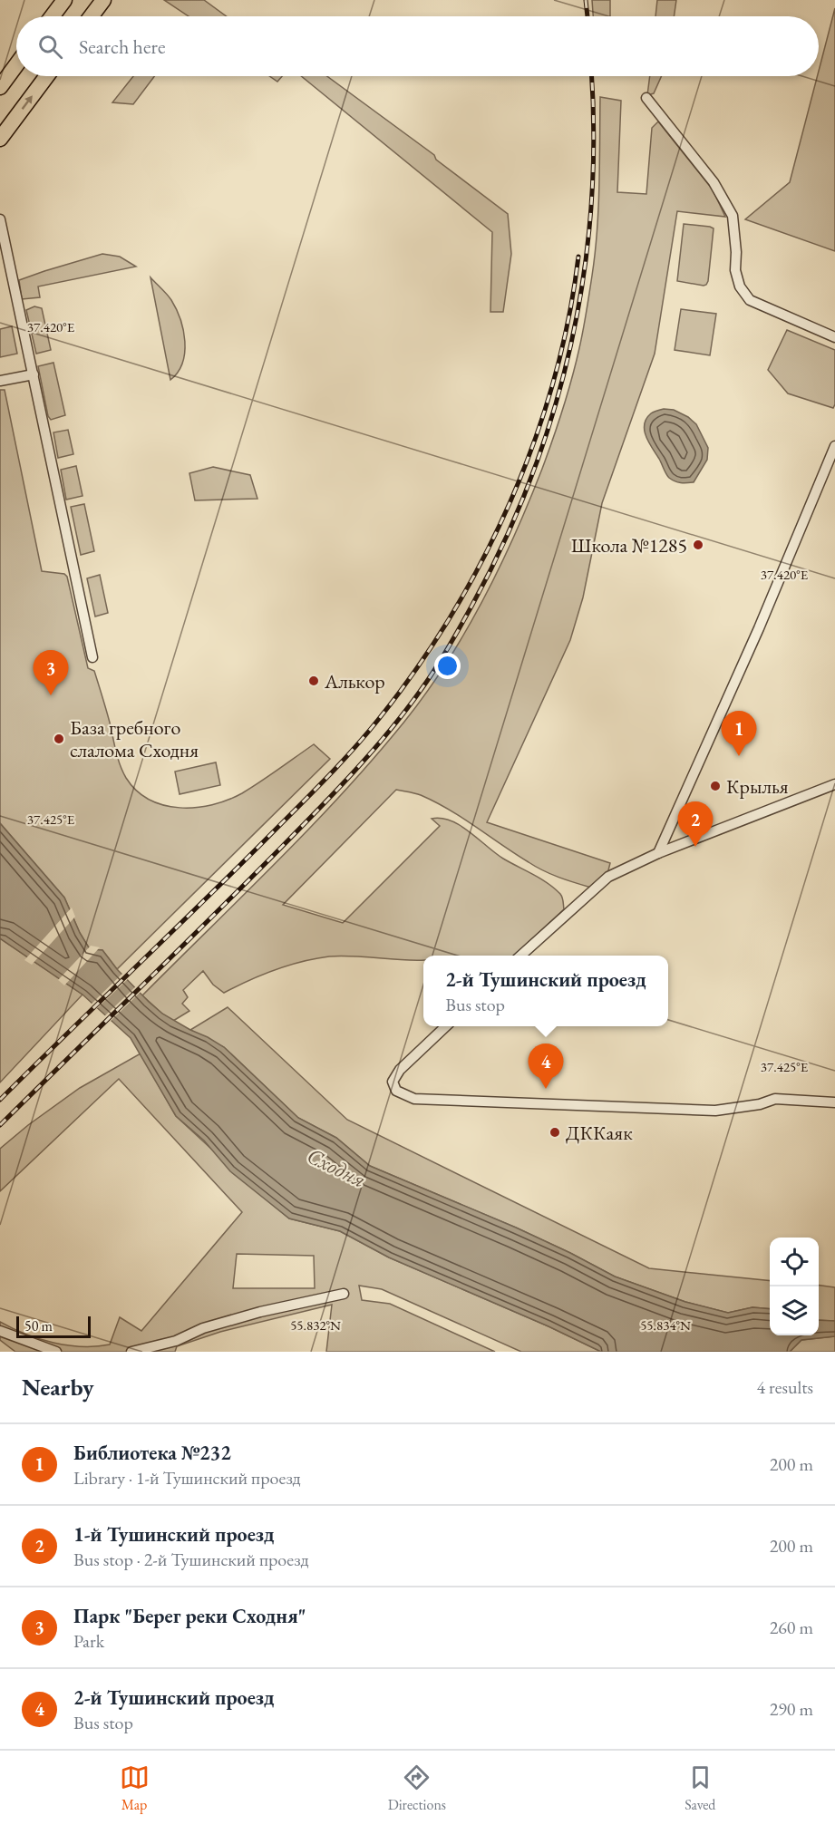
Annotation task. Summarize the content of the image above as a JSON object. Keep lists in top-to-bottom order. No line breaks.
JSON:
{"water":["Сходня"],"places":["Школа №1285","Алькор","База гребного слалома Сходня","Крылья","ДККаяк"],"scale_bar":"50 m","page":{"search":"Search here","pins":["3","1","2","4"],"popup":["2-й Тушинский проезд","Bus stop"],"scale":"50 m","heading":["Nearby","4 results"],"list":[{"mark":"1","name":"Библиотека №232","note":"Library · 1-й Тушинский проезд","value":"200 m"},{"mark":"2","name":"1-й Тушинский проезд","note":"Bus stop · 2-й Тушинский проезд","value":"200 m"},{"mark":"3","name":"Парк \"Берег реки Сходня\"","note":"Park","value":"260 m"},{"mark":"4","name":"2-й Тушинский проезд","note":"Bus stop","value":"290 m"}],"nav":["Map","Directions","Saved"]},"coordinates":["37.420°E","37.425°E","55.832°N","55.834°N"]}
